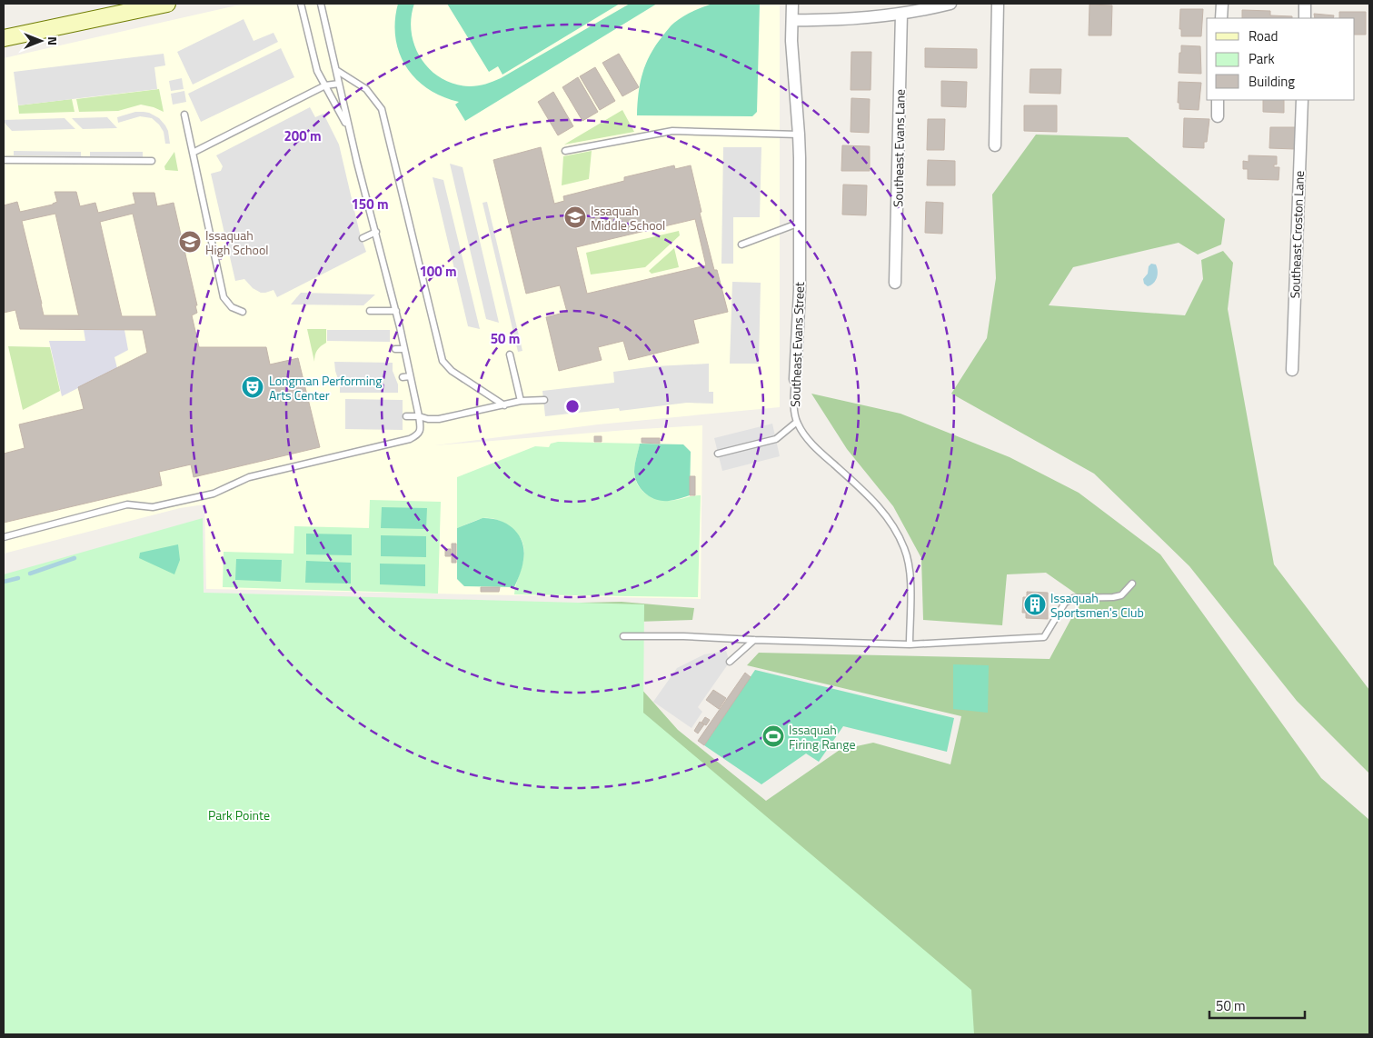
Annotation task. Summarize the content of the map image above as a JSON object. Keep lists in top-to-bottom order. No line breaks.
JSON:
{"streets":{"street":["Southeast Evans Lane","Southeast Croston Lane","Southeast Evans Street"]},"parks":["Park Pointe"],"places":{"school or university":["Issaquah Middle School","Issaquah High School"],"theatre":["Longman Performing Arts Center"],"building":["Issaquah Sportsmen's Club"],"sports":["Issaquah Firing Range"]},"legend":["Road","Park","Building"],"scale_bar":"50 m","north":"right","rings":["200 m","150 m","100 m","50 m"]}
